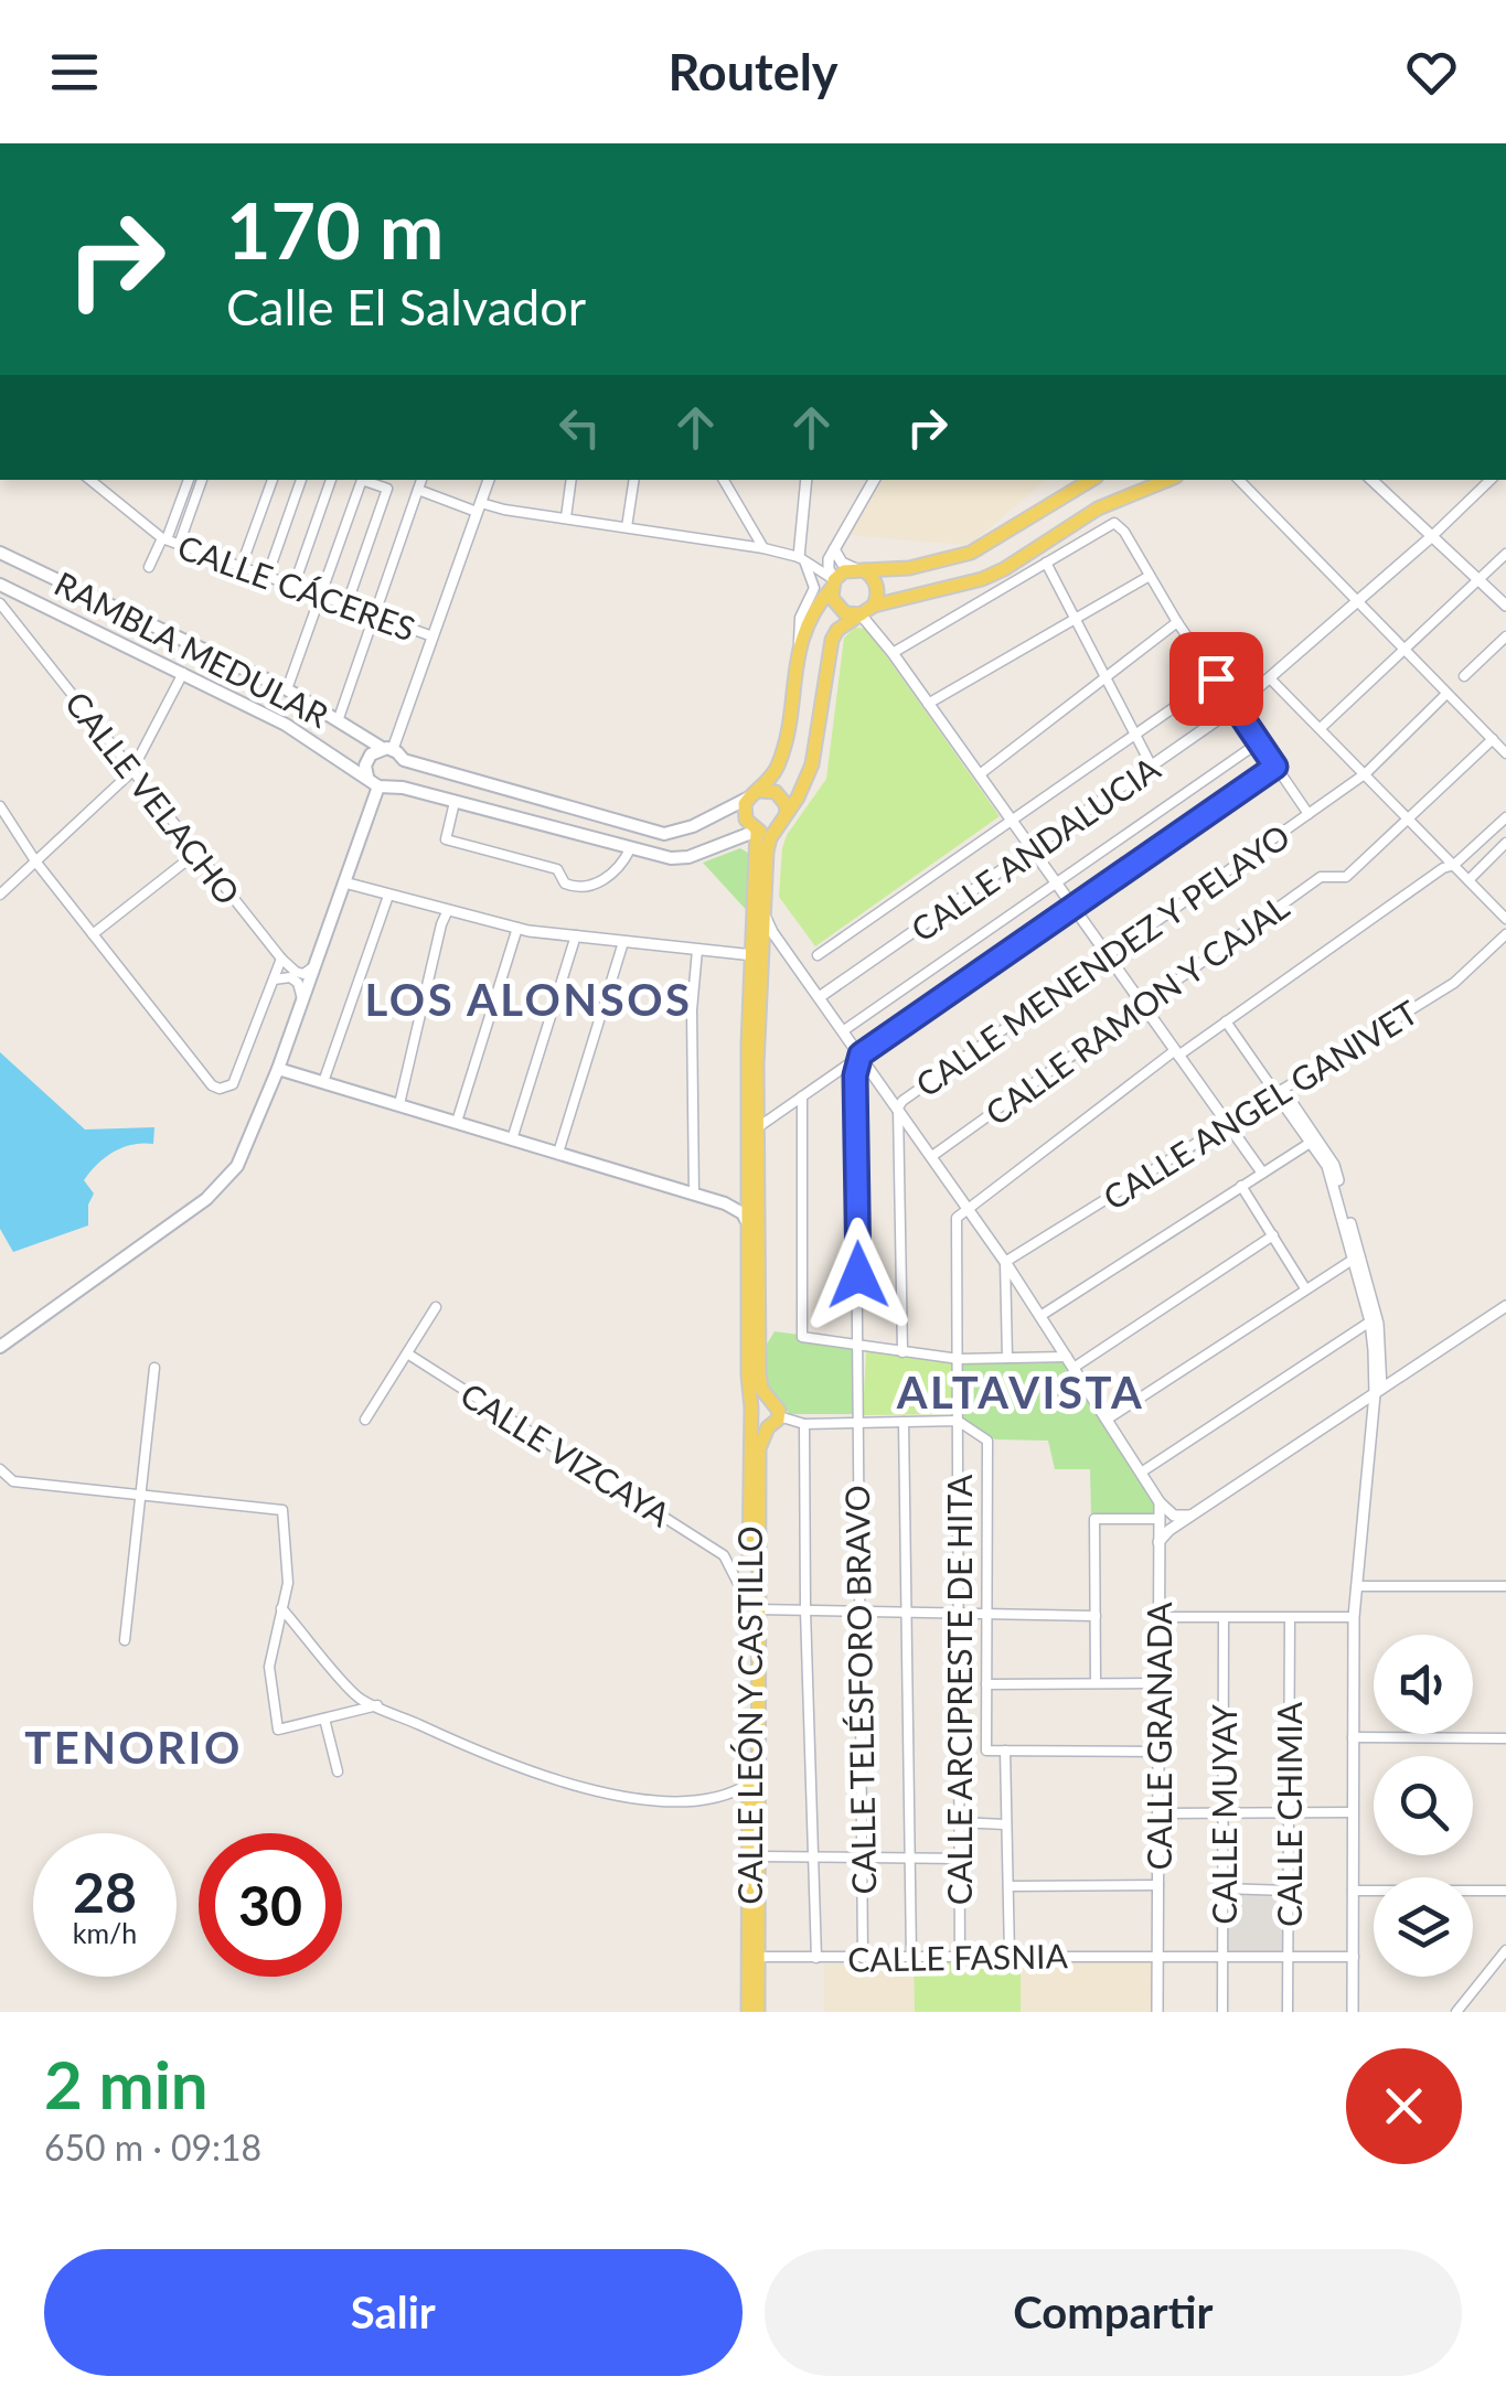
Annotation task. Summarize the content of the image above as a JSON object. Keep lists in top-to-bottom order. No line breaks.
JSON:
{"streets":{"main road":["RAMBLA MEDULAR","CALLE LEÓN Y CASTILLO"],"street":["CALLE CÁCERES","CALLE VELACHO","CALLE ANDALUCIA","CALLE MENENDEZ Y PELAYO","CALLE RAMON Y CAJAL","CALLE ANGEL GANIVET","CALLE VIZCAYA","CALLE TELÉSFORO BRAVO","CALLE ARCIPRESTE DE HITA","CALLE GRANADA","CALLE MUYAY","CALLE CHIMIA","CALLE FASNIA"]},"crossings":[["CALLE TELÉSFORO BRAVO","CALLE FASNIA"],["CALLE ARCIPRESTE DE HITA","CALLE FASNIA"],["CALLE LEÓN Y CASTILLO","CALLE FASNIA"],["CALLE GRANADA","CALLE FASNIA"],["CALLE MUYAY","CALLE FASNIA"],["CALLE CHIMIA","CALLE FASNIA"]],"districts":["LOS ALONSOS","ALTAVISTA","TENORIO"],"page":{"header":"Routely","turn":["170 m","Calle El Salvador"],"speed":"28 km/h","limit":"30","heading":["2 min","650 m · 09:18"],"buttons":["Salir","Compartir"]}}
